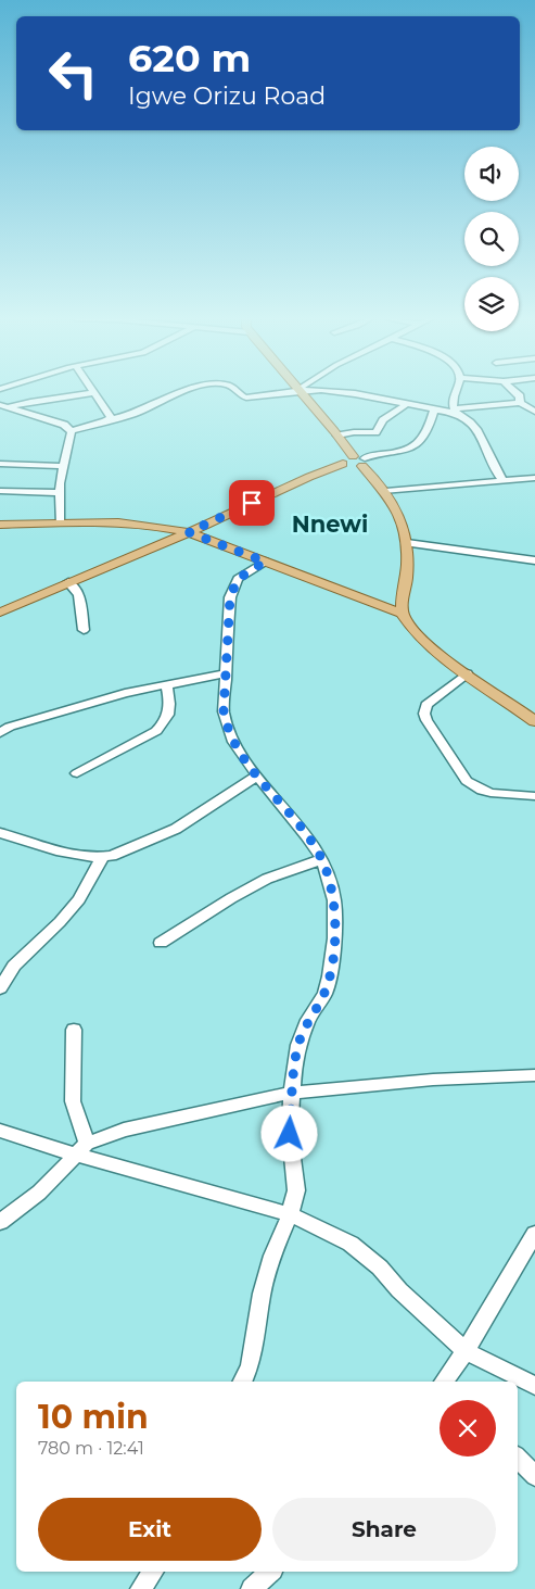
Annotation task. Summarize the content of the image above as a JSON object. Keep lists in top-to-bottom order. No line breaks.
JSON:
{"districts":["Nnewi"],"page":{"turn":["620 m","Igwe Orizu Road"],"heading":["10 min","780 m · 12:41"],"buttons":["Exit","Share"]}}
